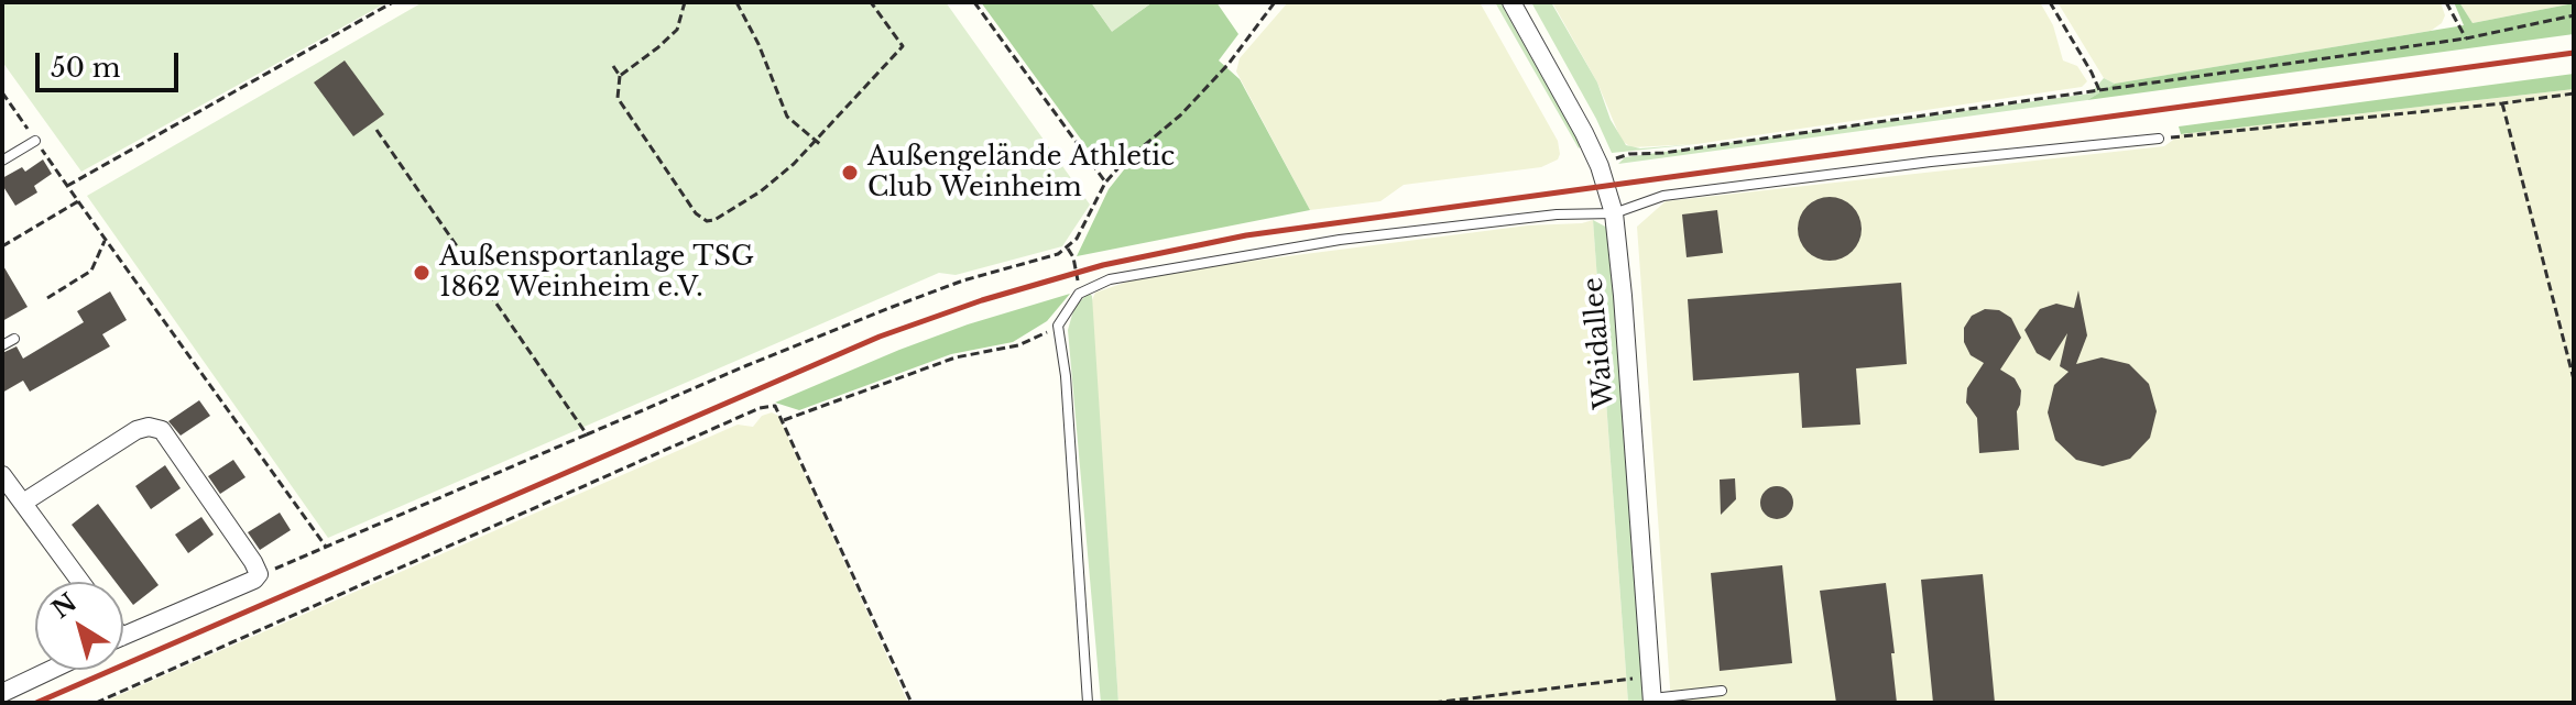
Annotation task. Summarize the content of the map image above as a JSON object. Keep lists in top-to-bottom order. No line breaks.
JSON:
{"streets":{"street":["Waidallee"]},"places":["Außengelände Athletic Club Weinheim","Außensportanlage TSG 1862 Weinheim e.V."],"scale_bar":"50 m","north":"top left"}
